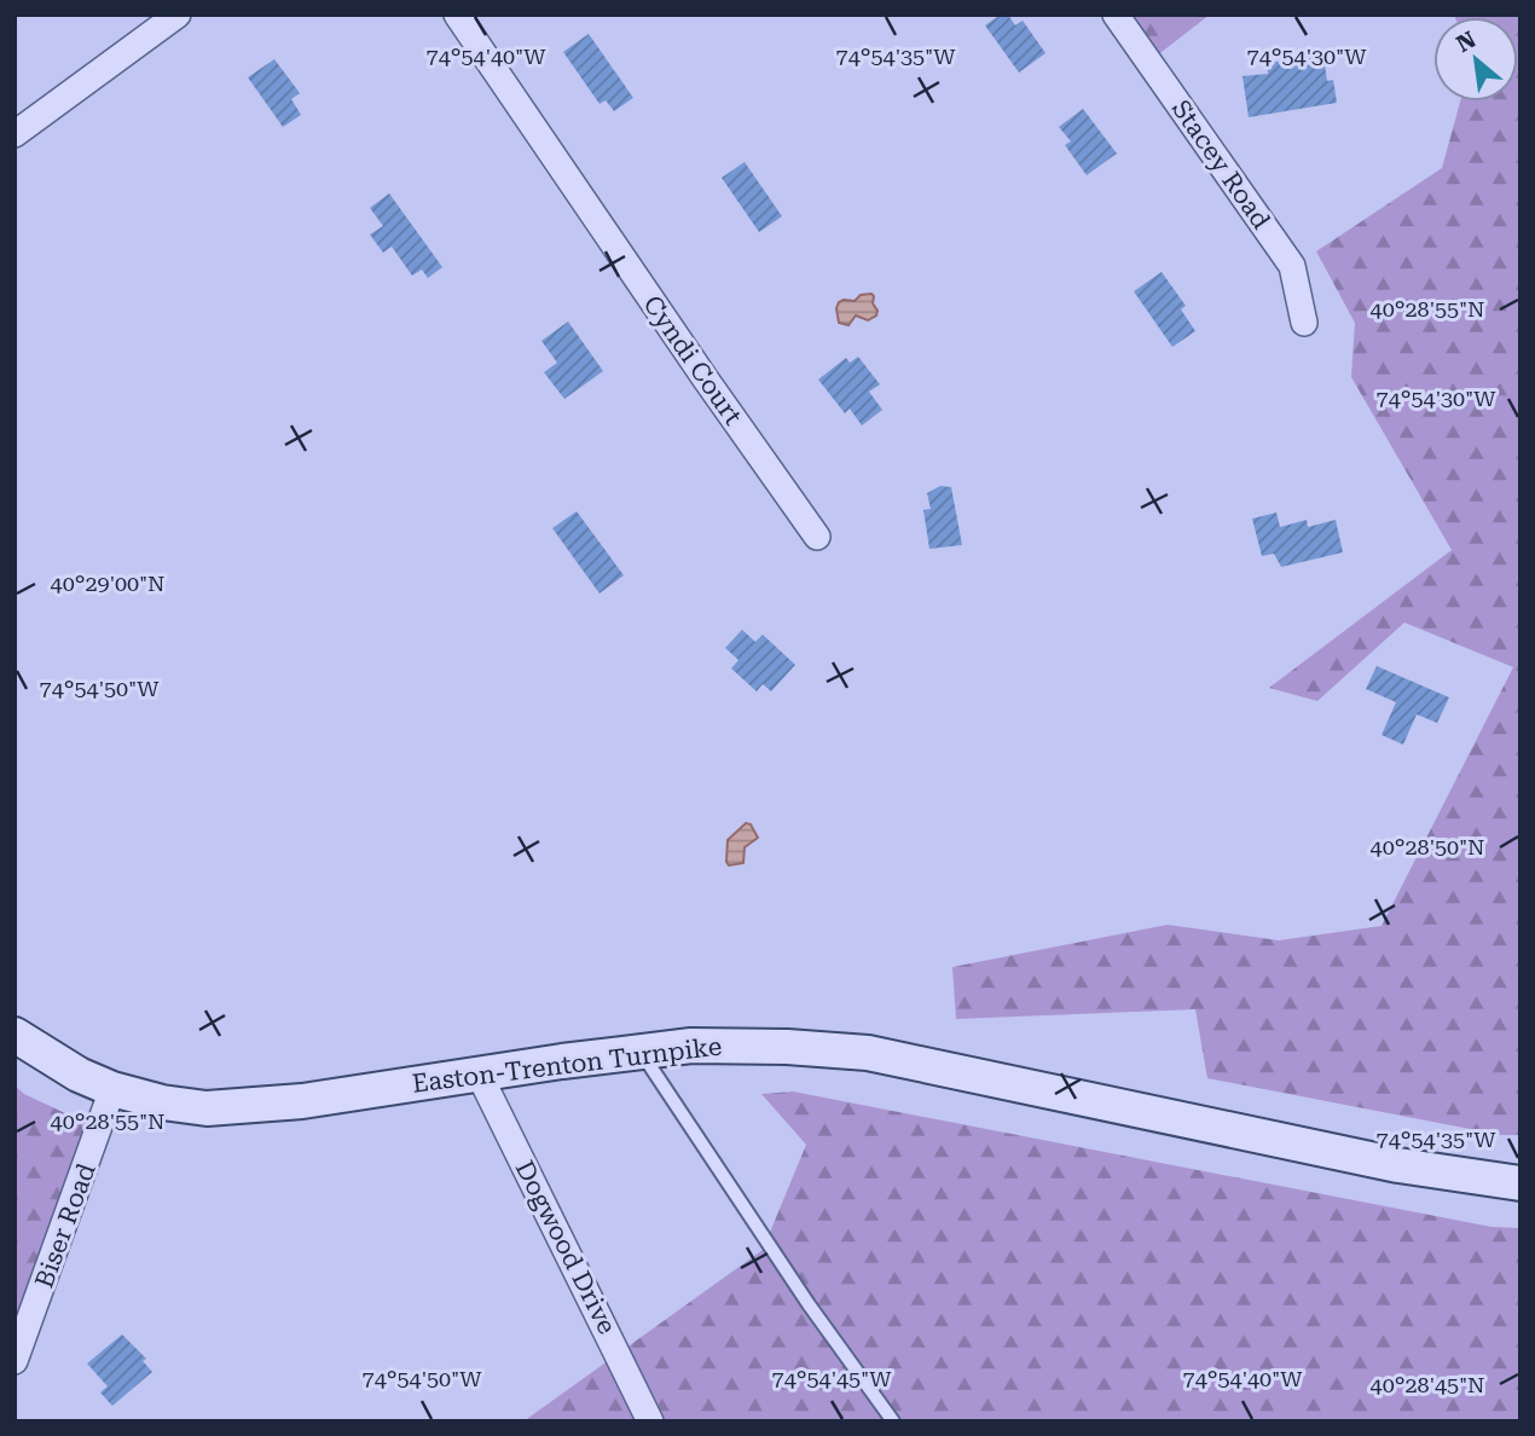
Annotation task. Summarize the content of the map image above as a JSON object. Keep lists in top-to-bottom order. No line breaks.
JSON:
{"streets":{"main road":["Easton-Trenton Turnpike"],"street":["Stacey Road","Cyndi Court","Biser Road","Dogwood Drive"]},"crossings":[["Easton-Trenton Turnpike","Biser Road"],["Easton-Trenton Turnpike","Dogwood Drive"]],"north":"top left","coordinates":["74°54'40\"W","74°54'35\"W","74°54'30\"W","40°28'55\"N","40°29'00\"N","74°54'50\"W","40°28'50\"N","74°54'45\"W","40°28'45\"N"]}
